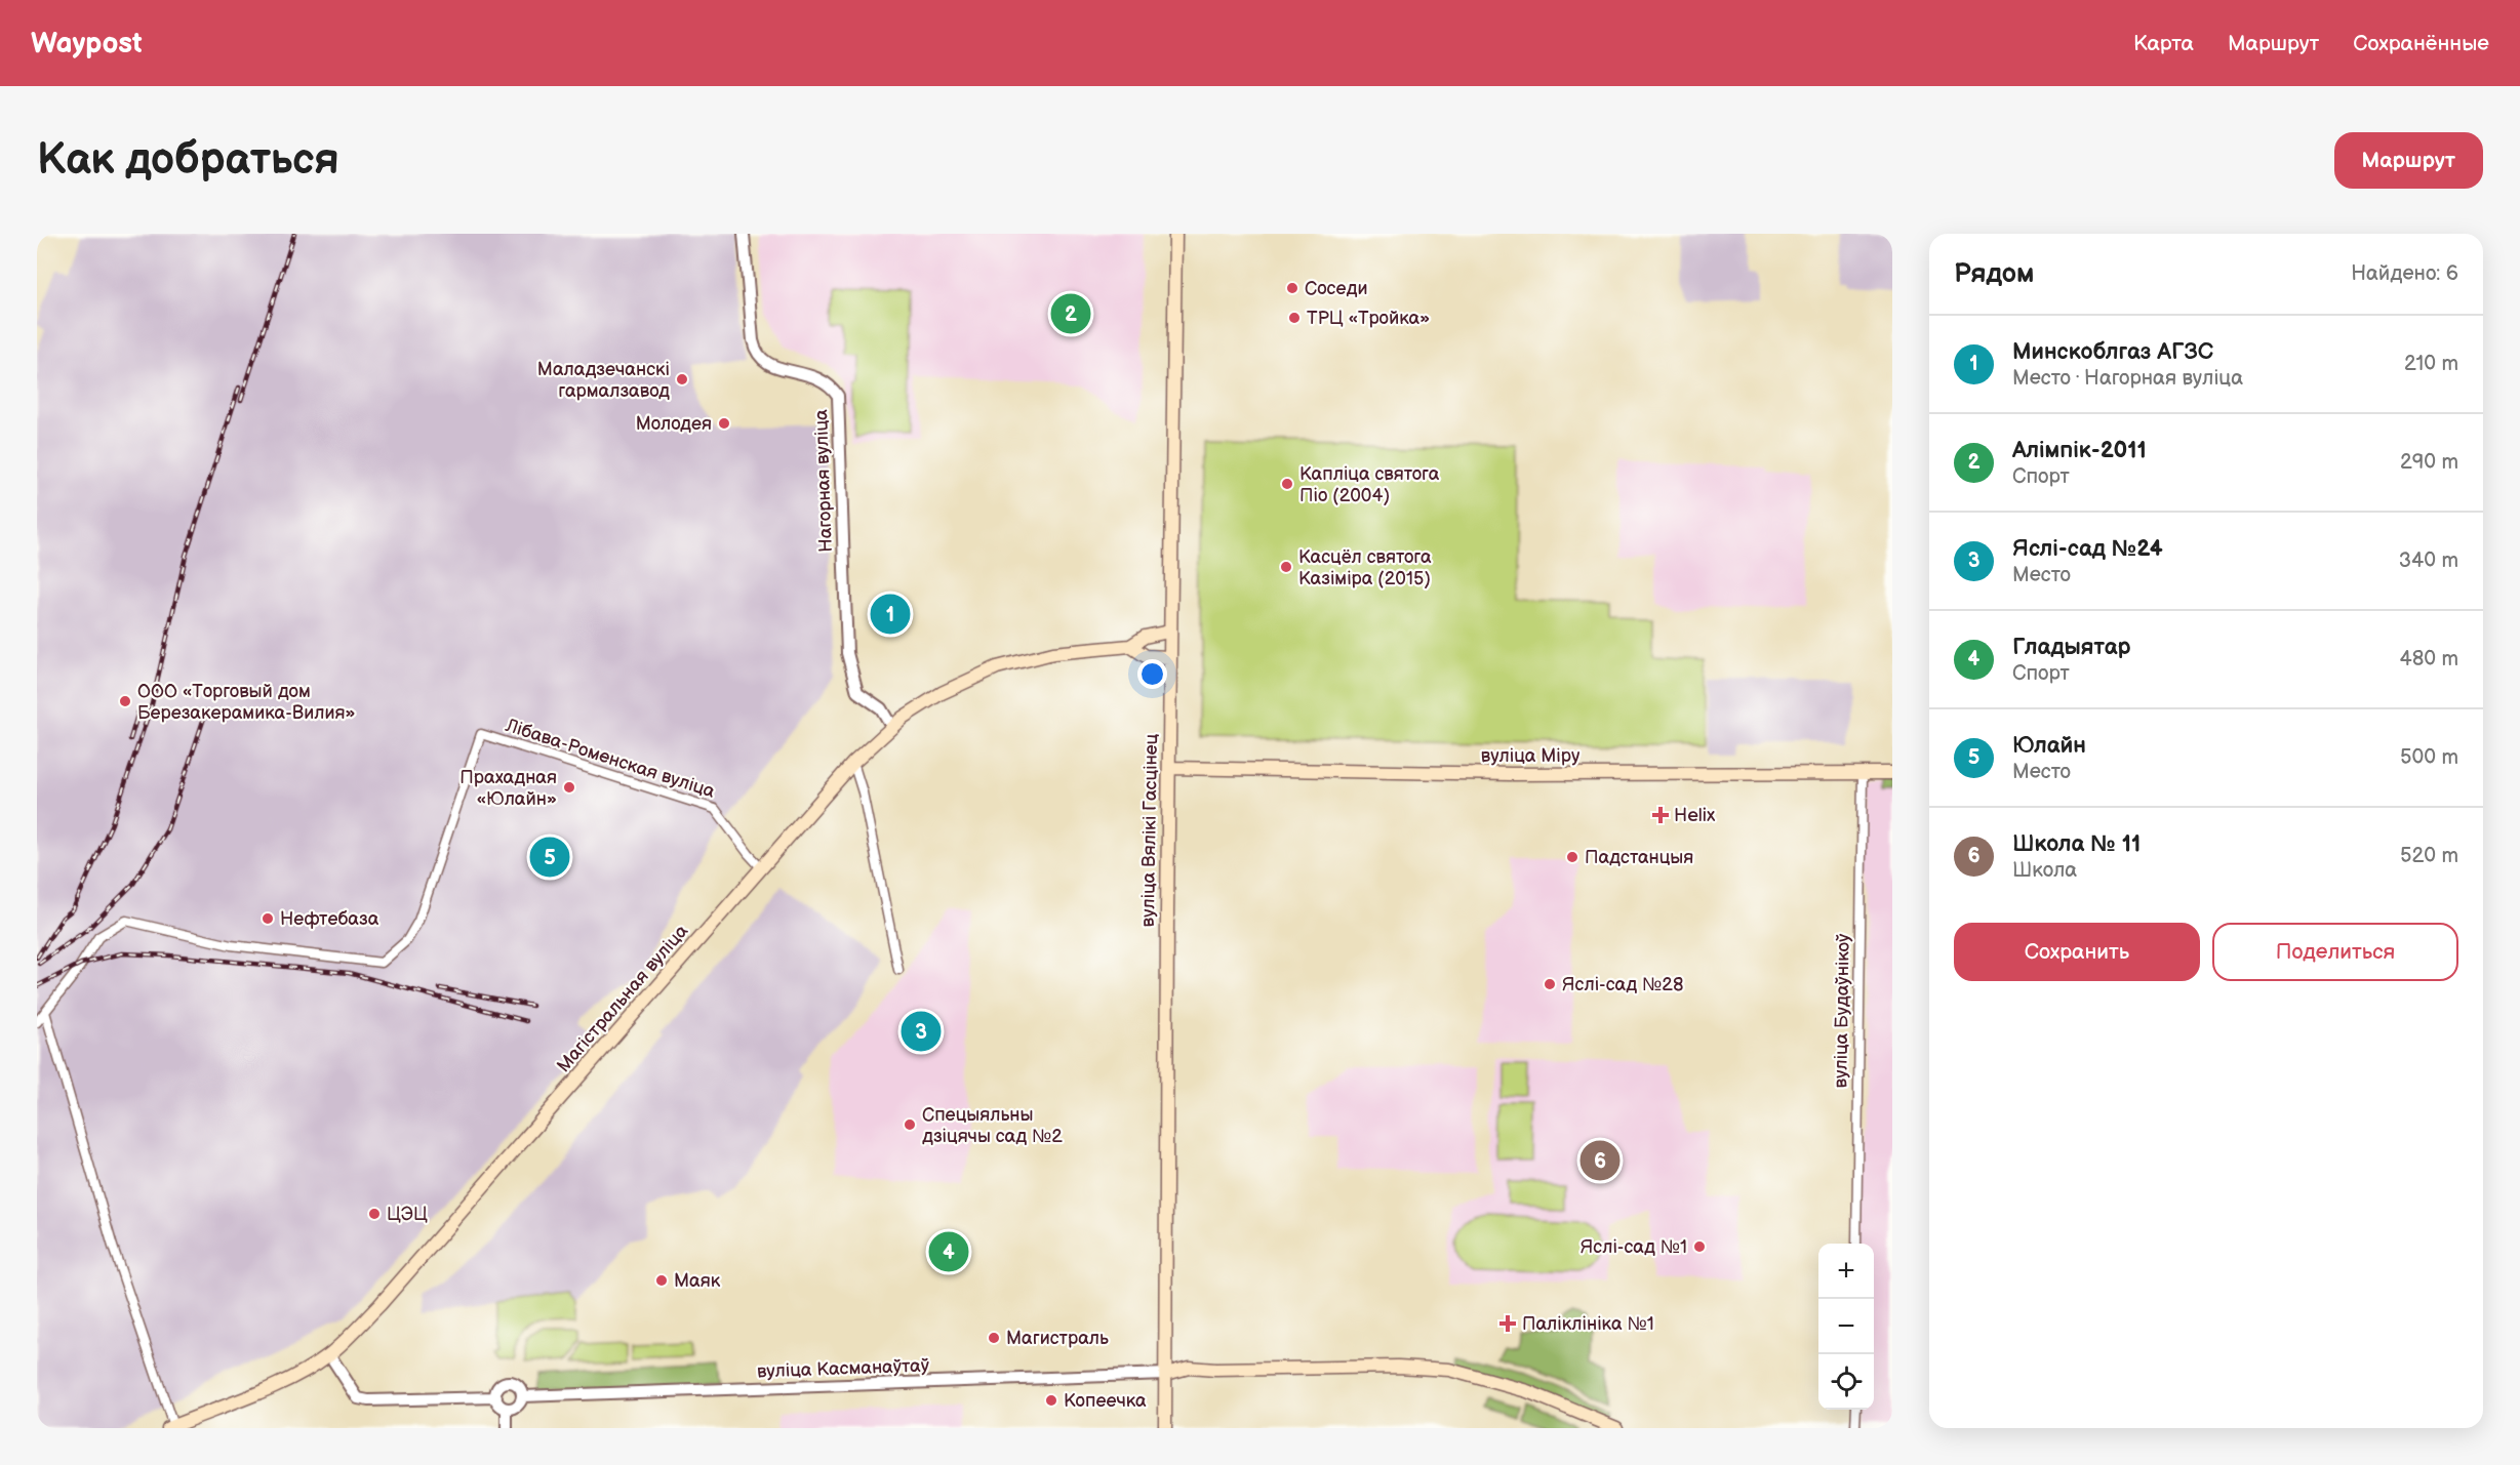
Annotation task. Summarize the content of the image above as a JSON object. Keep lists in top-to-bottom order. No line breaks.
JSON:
{"streets":{"main road":["вуліца Міру","вуліца Вялікі Гасцінец","Магістральная вуліца"],"street":["Нагорная вуліца","Лібава-Роменская вуліца","вуліца Будаўнікоў","вуліца Касманаўтаў"]},"crossings":[["Нагорная вуліца","Магістральная вуліца"],["вуліца Міру","вуліца Вялікі Гасцінец"],["вуліца Міру","вуліца Будаўнікоў"],["Лібава-Роменская вуліца","Магістральная вуліца"],["вуліца Вялікі Гасцінец","вуліца Касманаўтаў"]],"places":{"other":["Соседи","ТРЦ «Тройка»","Маладзечанскі гармалзавод","Молодея","Капліца святога Піо (2004)","Касцёл святога Казіміра (2015)","ООО «Торговый дом Березакерамика-Вилия»","Прахадная «Юлайн»","Падстанцыя","Нефтебаза","Яслі-сад №28","Спецыяльны дзіцячы сад №2","ЦЭЦ","Яслі-сад №1","Маяк","Магистраль","Копеечка"],"health":["Helix","Паліклініка №1"]},"page":{"header":"Waypost","nav":["Карта","Маршрут","Сохранённые"],"buttons":["Маршрут",["Сохранить","Поделиться"]],"title":"Как добраться","heading":["Рядом","Найдено: 6"],"pins":["2","1","5","3","6","4"],"list":[{"mark":"1","name":"Минскоблгаз АГЗС","note":"Место · Нагорная вуліца","value":"210 m"},{"mark":"2","name":"Алімпік-2011","note":"Спорт","value":"290 m"},{"mark":"3","name":"Яслі-сад №24","note":"Место","value":"340 m"},{"mark":"4","name":"Гладыятар","note":"Спорт","value":"480 m"},{"mark":"5","name":"Юлайн","note":"Место","value":"500 m"},{"mark":"6","name":"Школа № 11","note":"Школа","value":"520 m"}],"map_buttons":["+","−"]}}
